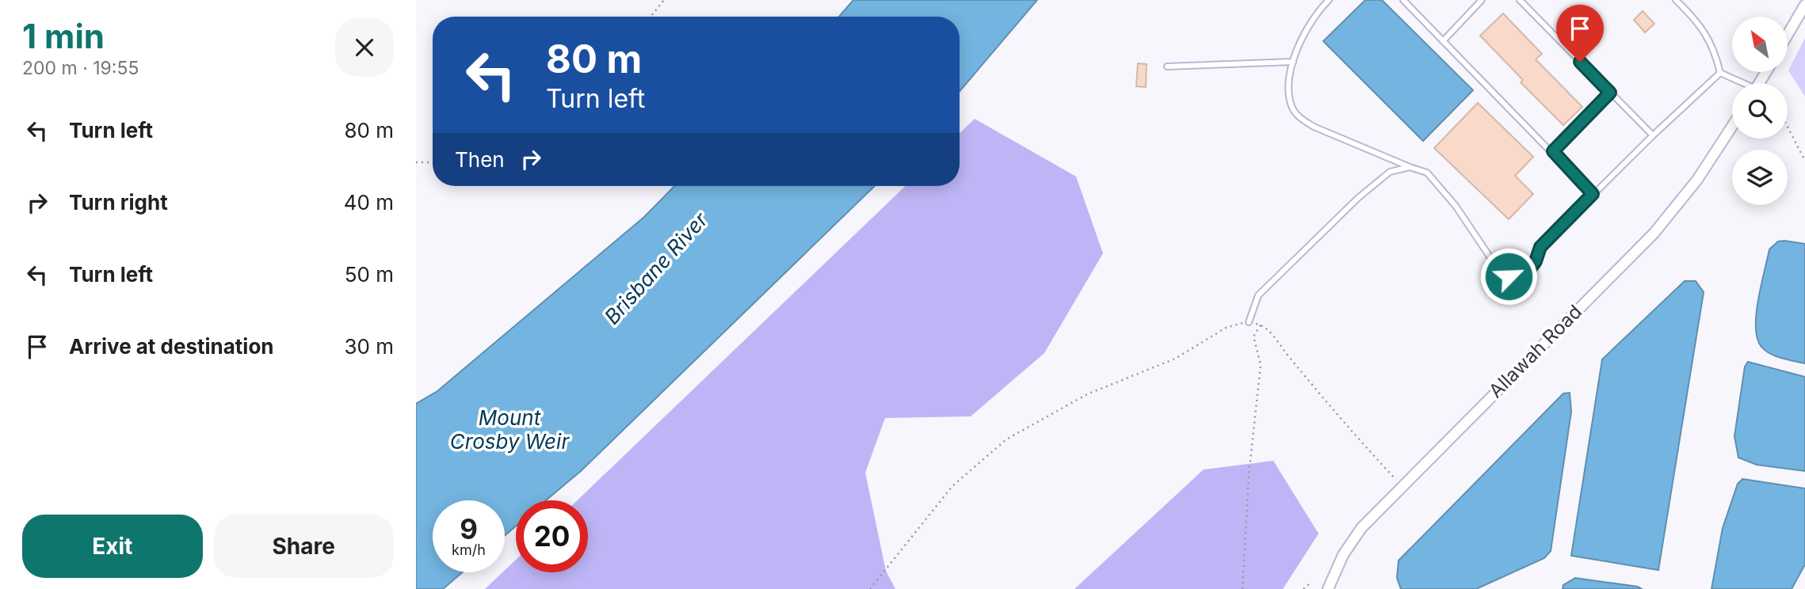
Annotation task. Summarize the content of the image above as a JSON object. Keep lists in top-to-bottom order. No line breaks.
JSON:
{"streets":{"street":["Allawah Road"]},"water":["Brisbane River","Mount Crosby Weir"],"north":"top left","page":{"heading":["1 min","200 m · 19:55"],"turn":["80 m","Turn left"],"list":[{"name":"Turn left","value":"80 m"},{"name":"Turn right","value":"40 m"},{"name":"Turn left","value":"50 m"},{"name":"Arrive at destination","value":"30 m"}],"then":"Then","speed":"9 km/h","limit":"20","buttons":["Exit","Share"]}}
